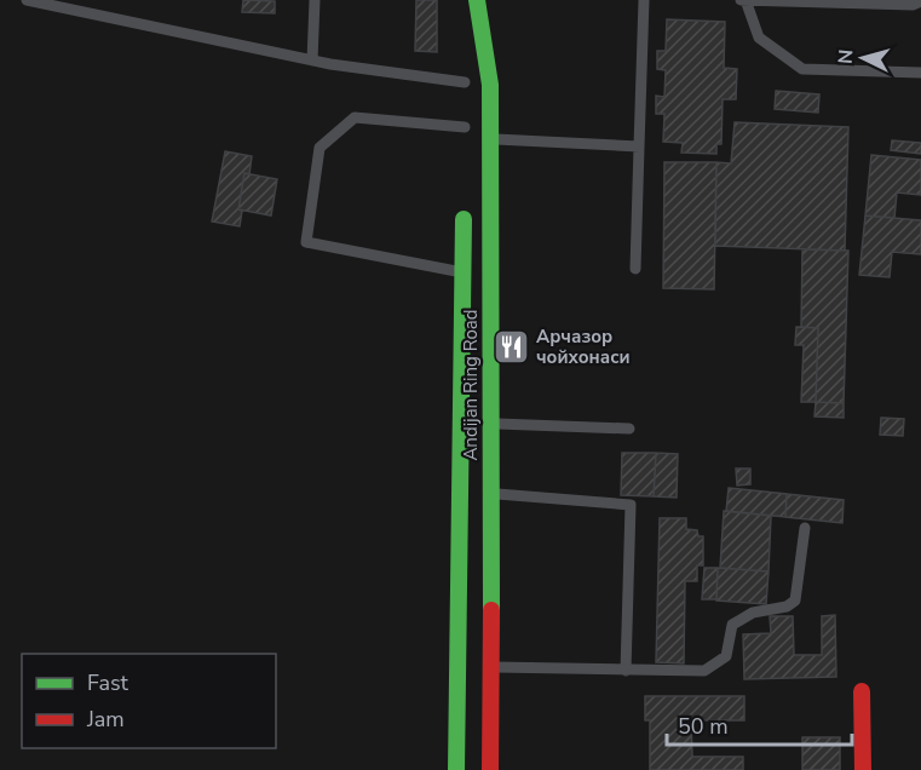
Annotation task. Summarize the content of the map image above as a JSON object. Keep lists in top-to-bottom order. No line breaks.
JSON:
{"streets":{"main road":["Andijan Ring Road"]},"places":{"restaurant":["Арчазор чойхонаси"]},"legend":["Fast","Jam"],"scale_bar":"50 m","north":"left"}
